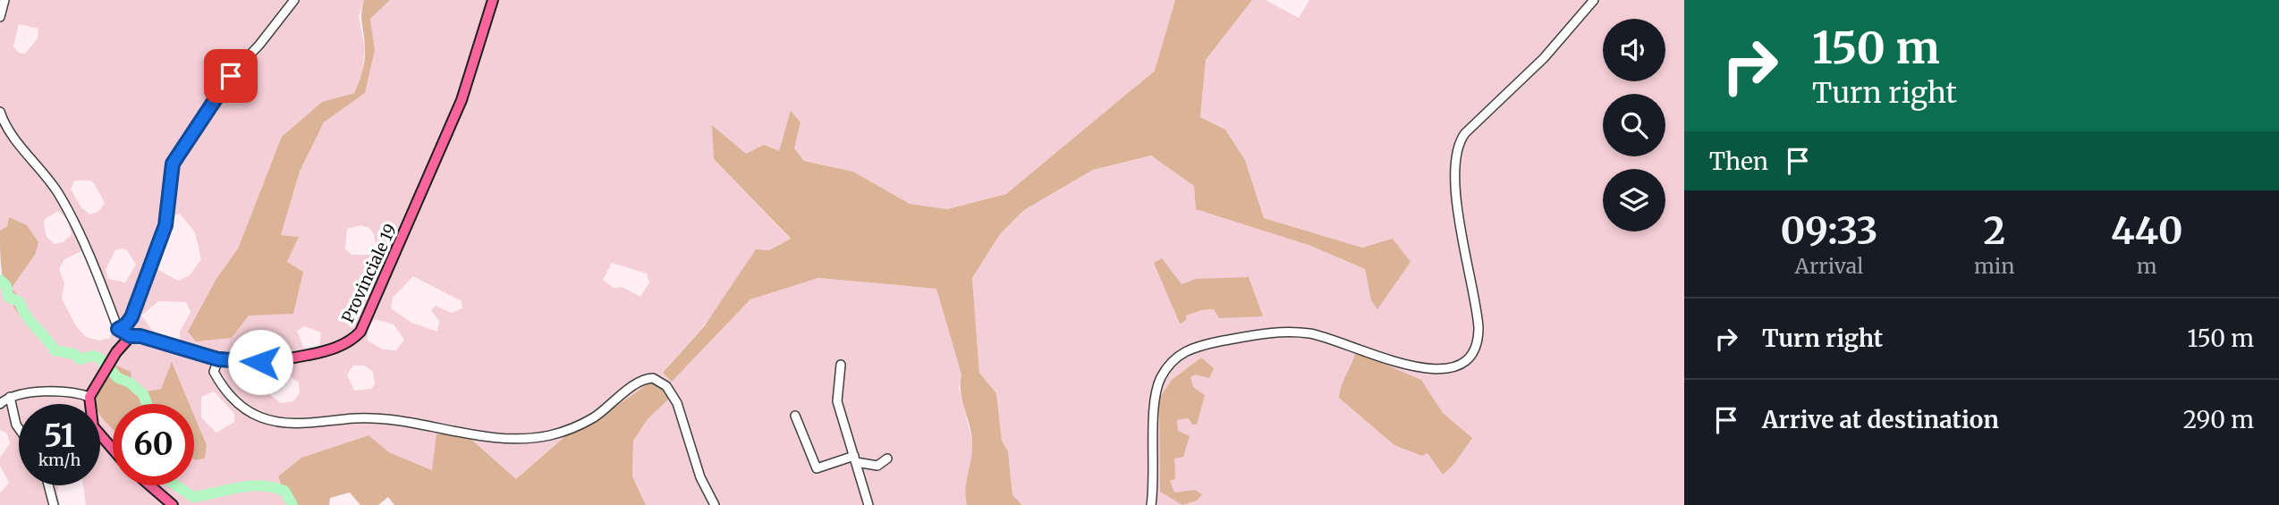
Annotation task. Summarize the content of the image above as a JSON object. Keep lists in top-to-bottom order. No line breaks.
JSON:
{"streets":{"main road":["Provinciale 19"]},"page":{"turn":["150 m","Turn right"],"then":"Then","eta":["09:33","Arrival","2","min","440","m"],"list":[{"name":"Turn right","value":"150 m"},{"name":"Arrive at destination","value":"290 m"}],"speed":"51 km/h","limit":"60"}}
